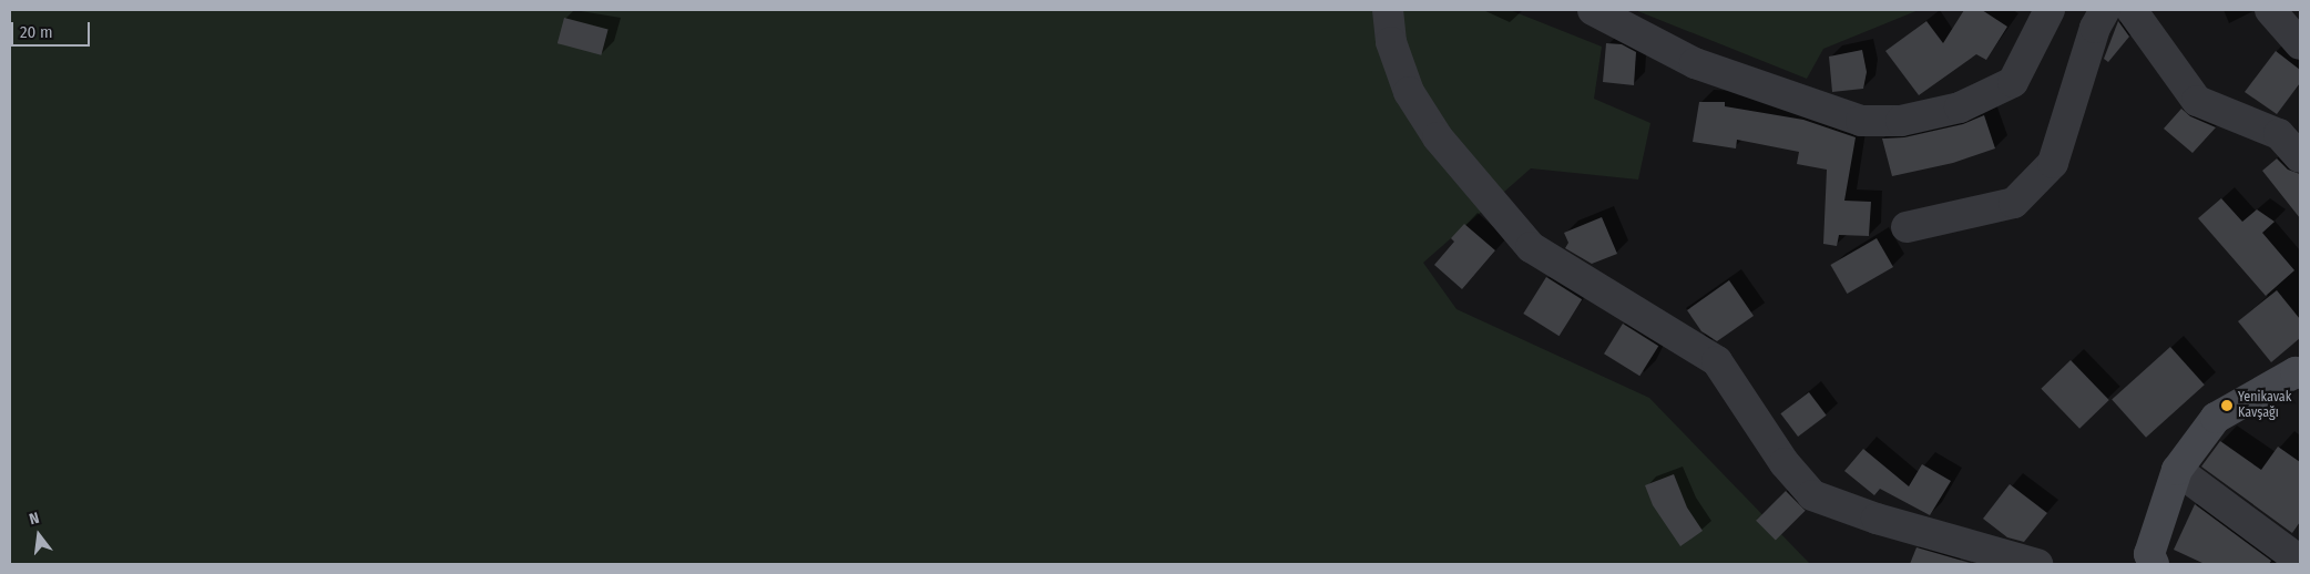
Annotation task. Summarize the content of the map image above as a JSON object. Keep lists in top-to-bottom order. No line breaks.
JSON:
{"places":["Yenikavak Kavşağı"],"scale_bar":"20 m","north":"top"}
